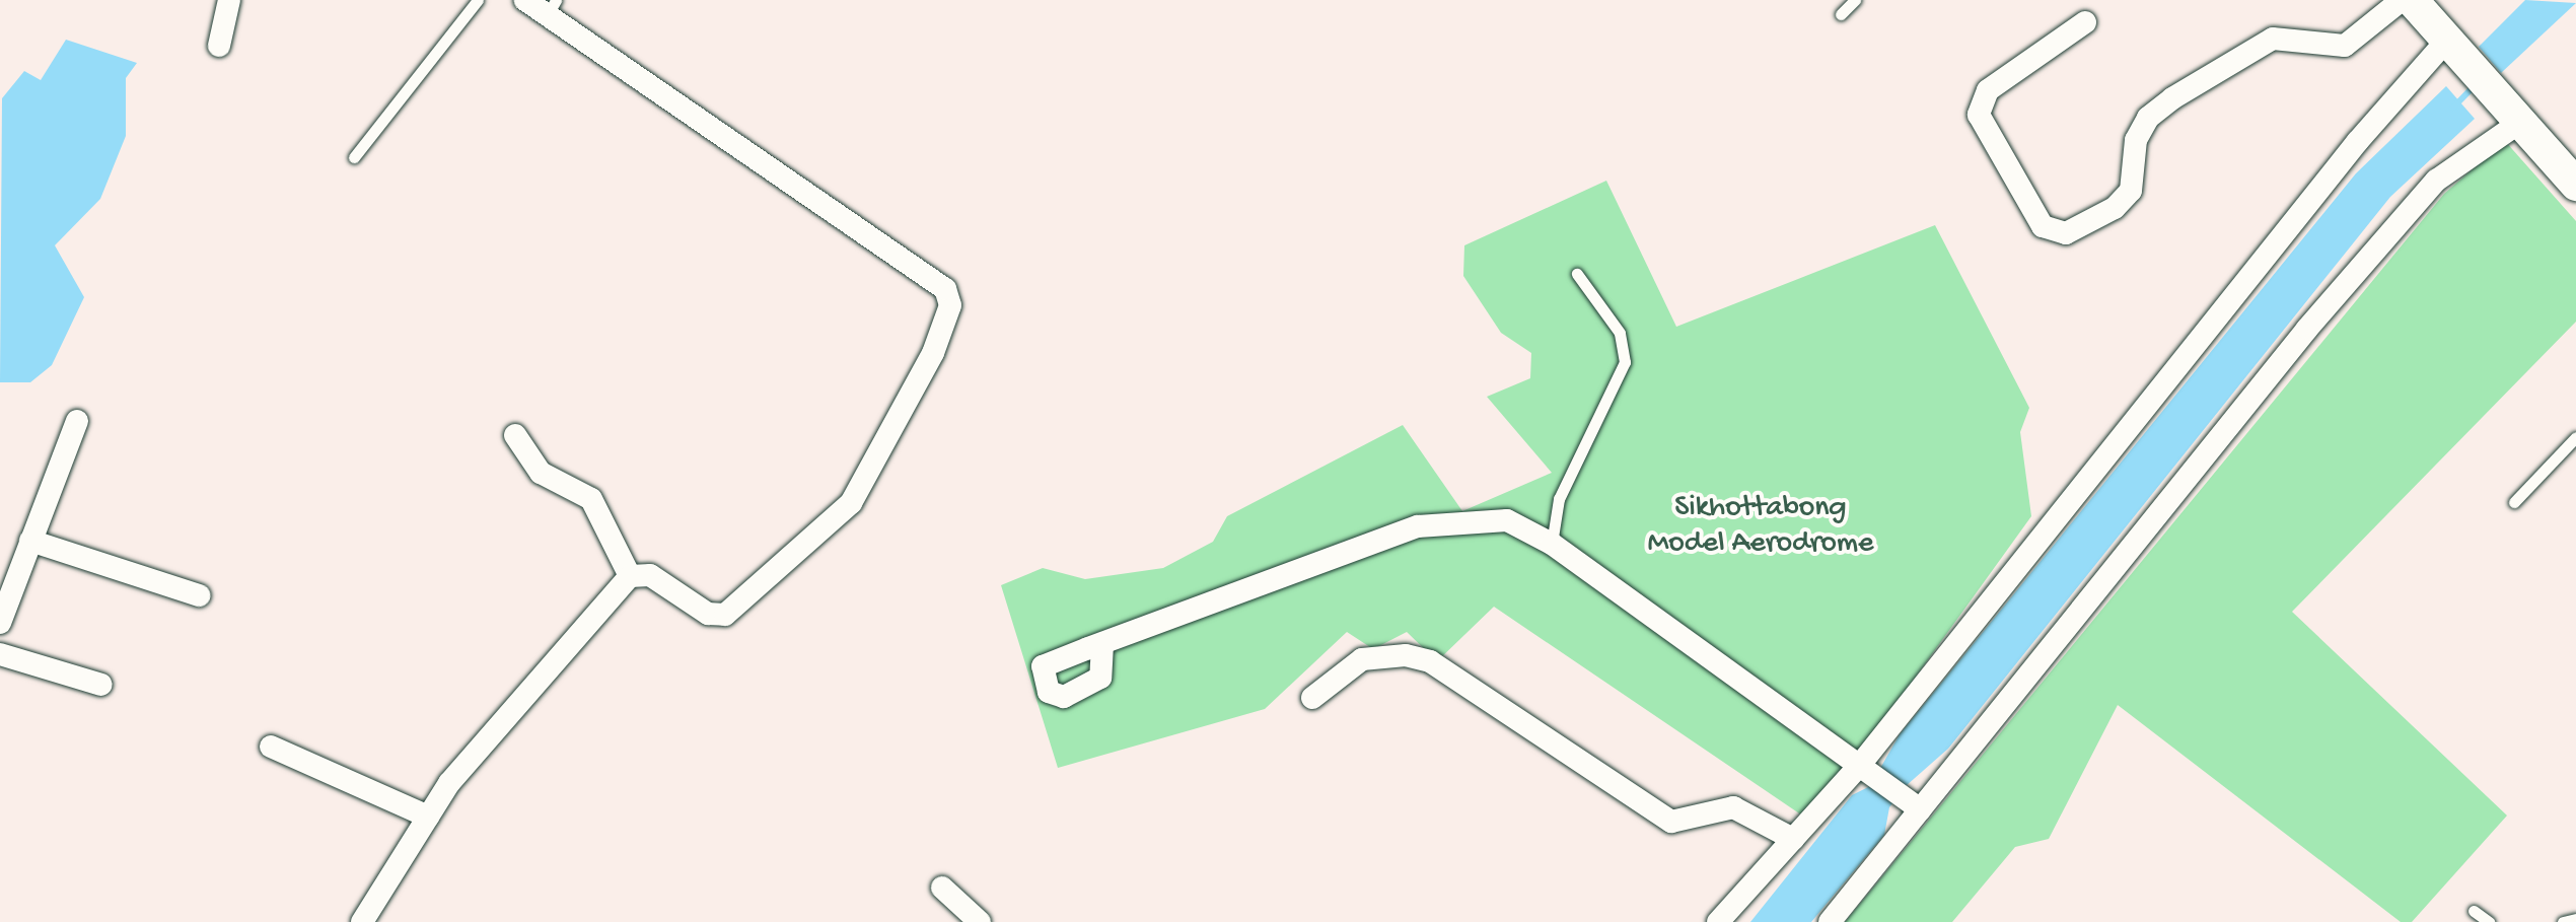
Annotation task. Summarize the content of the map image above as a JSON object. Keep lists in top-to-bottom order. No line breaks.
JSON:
{"parks":["Sikhottabong Model Aerodrome"]}
